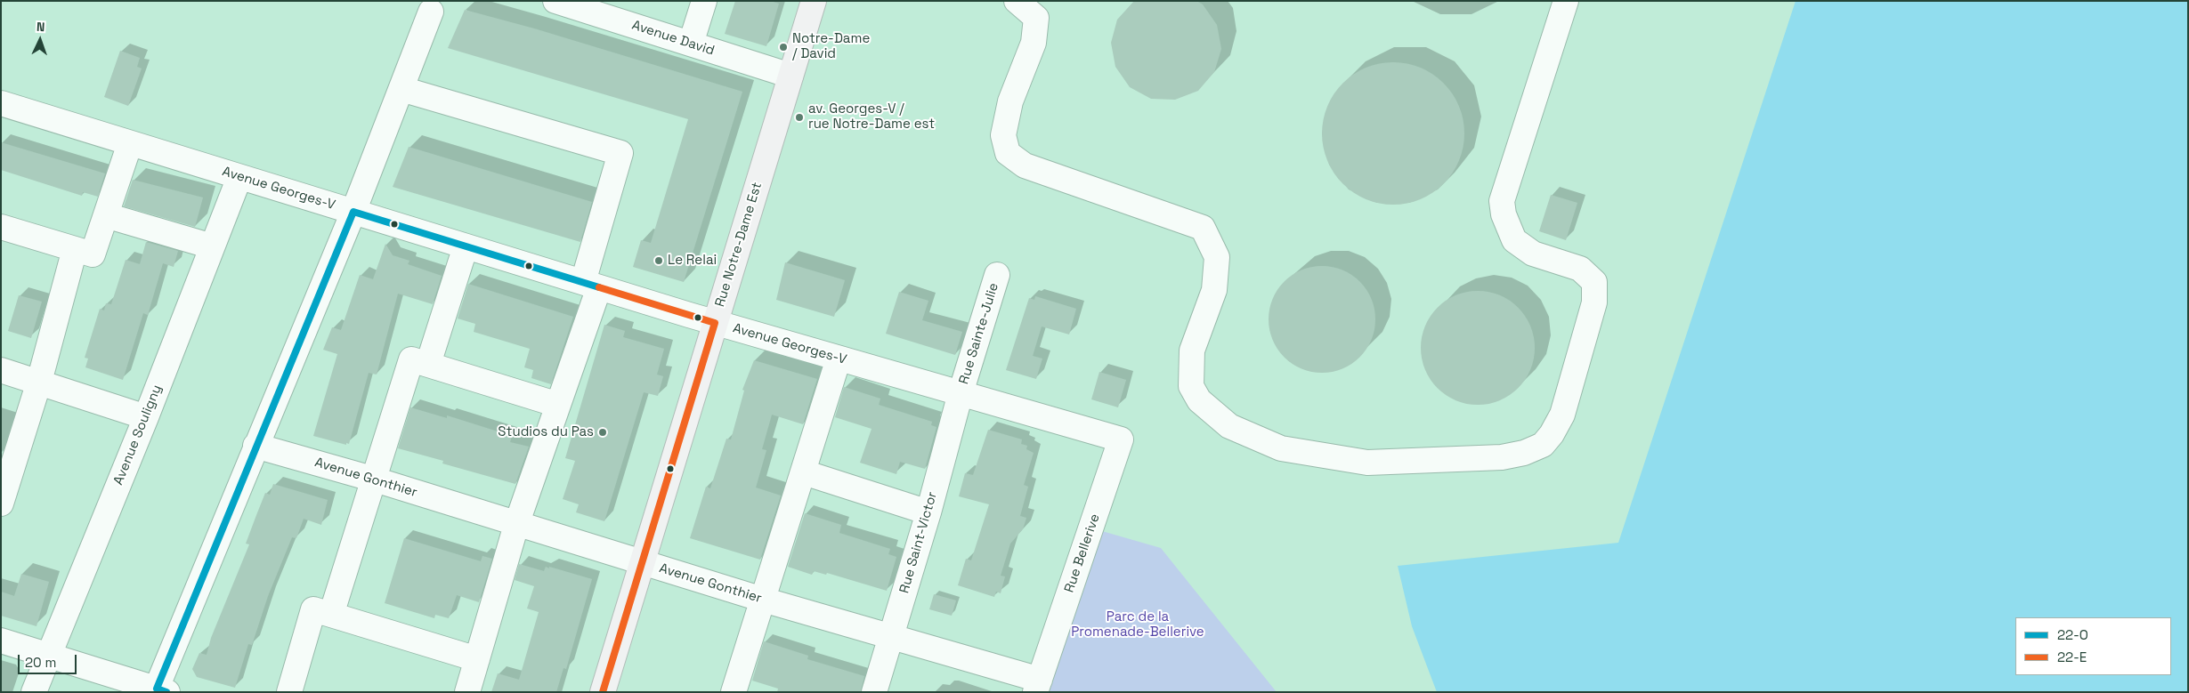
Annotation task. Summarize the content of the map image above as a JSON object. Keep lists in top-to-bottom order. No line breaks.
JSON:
{"streets":{"main road":["Rue Notre-Dame Est"],"street":["Avenue David","Avenue Georges-V","Rue Sainte-Julie","Avenue Souligny","Avenue Gonthier","Rue Saint-Victor","Rue Bellerive"]},"crossings":[["Avenue David","Rue Notre-Dame Est"],["Avenue Georges-V","Rue Notre-Dame Est"],["Avenue Georges-V","Rue Sainte-Julie"],["Avenue Georges-V","Avenue Souligny"],["Avenue Georges-V","Rue Saint-Victor"],["Avenue Georges-V","Rue Bellerive"],["Rue Notre-Dame Est","Avenue Gonthier"],["Rue Sainte-Julie","Rue Saint-Victor"],["Avenue Gonthier","Rue Saint-Victor"],["Avenue Gonthier","Rue Bellerive"]],"parks":["Parc de la Promenade-Bellerive"],"places":["Notre-Dame / David","av. Georges-V / rue Notre-Dame est","Le Relai","Studios du Pas"],"lines":["transit line 22-O","transit line 22-E"],"legend":["22-O","22-E"],"scale_bar":"20 m","north":"top"}
